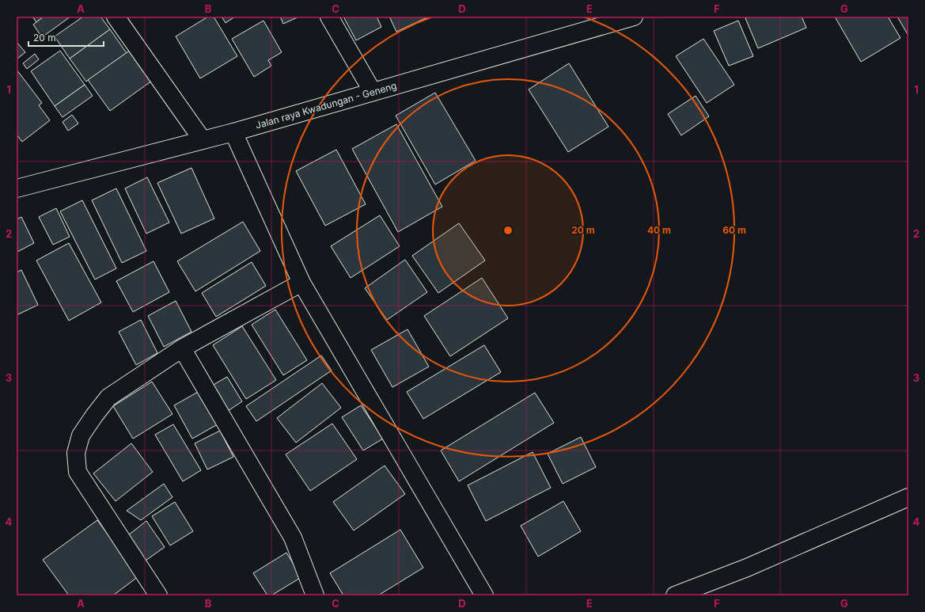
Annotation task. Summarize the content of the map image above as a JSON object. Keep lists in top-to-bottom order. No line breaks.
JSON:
{"streets":{"street":["Jalan raya Kwadungan - Geneng"]},"scale_bar":"20 m","grid":{"columns":["A","B","C","D","E","F","G"],"rows":["1","2","3","4"]},"rings":["20 m","40 m","60 m"]}
